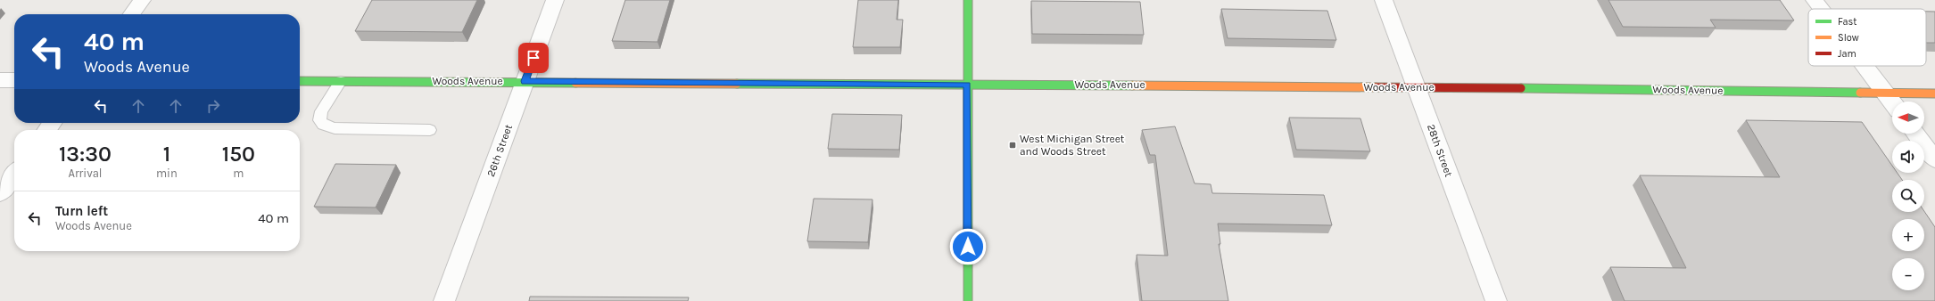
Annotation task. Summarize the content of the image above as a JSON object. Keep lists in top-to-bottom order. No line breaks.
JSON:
{"streets":{"street":["Woods Avenue","26th Street","28th Street"]},"crossings":[["Woods Avenue","26th Street"],["Woods Avenue","28th Street"]],"places":{"transit":["West Michigan Street and Woods Street"]},"legend":["Fast","Slow","Jam"],"north":"left","page":{"turn":["40 m","Woods Avenue"],"map_buttons":["+","−"],"eta":["13:30","Arrival","1","min","150","m"],"list":[{"name":"Turn left","note":"Woods Avenue","value":"40 m"}]}}
